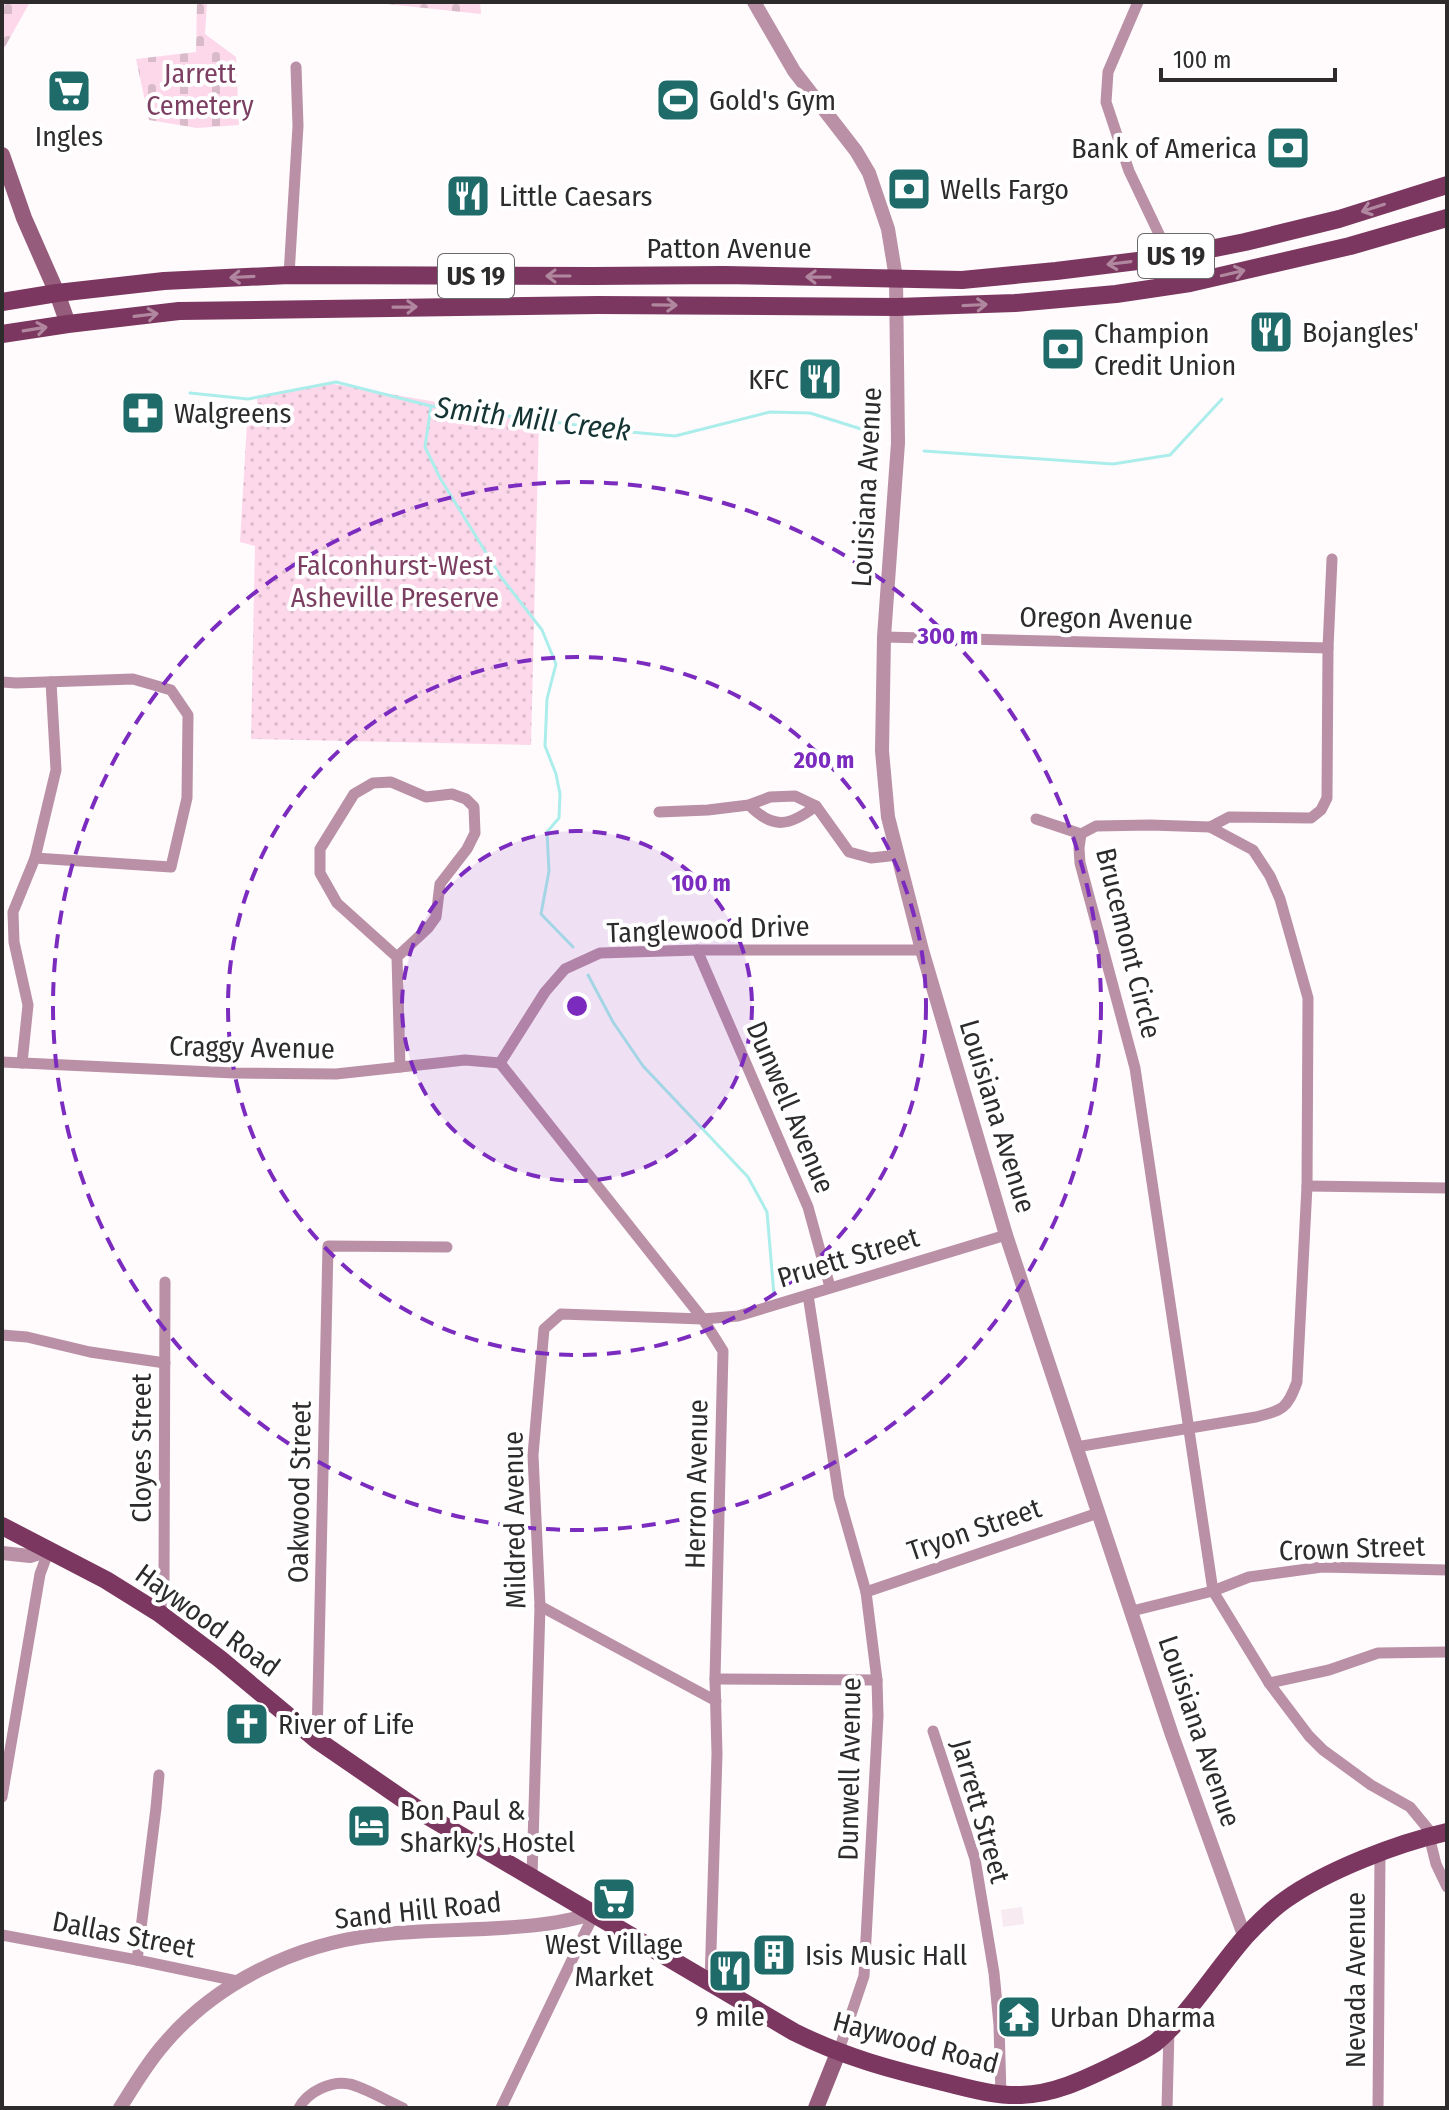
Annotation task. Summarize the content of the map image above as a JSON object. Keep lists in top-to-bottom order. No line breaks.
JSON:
{"streets":{"main road":["Patton Avenue","US 19","Haywood Road"],"street":["Louisiana Avenue","Oregon Avenue","Tanglewood Drive","Brucemont Circle","Craggy Avenue","Dunwell Avenue","Pruett Street","Cloyes Street","Herron Avenue","Oakwood Street","Mildred Avenue","Tryon Street","Crown Street","Jarrett Street","Sand Hill Road","Dallas Street","Nevada Avenue"]},"crossings":[["Patton Avenue","Louisiana Avenue"],["Louisiana Avenue","Oregon Avenue"],["Louisiana Avenue","Tanglewood Drive"],["Louisiana Avenue","Brucemont Circle"],["Louisiana Avenue","Pruett Street"],["Louisiana Avenue","Tryon Street"],["Louisiana Avenue","Crown Street"],["Louisiana Avenue","Haywood Road"],["Tanglewood Drive","Craggy Avenue"],["Tanglewood Drive","Dunwell Avenue"],["Tanglewood Drive","Herron Avenue"],["Brucemont Circle","Crown Street"],["Craggy Avenue","Herron Avenue"],["Dunwell Avenue","Pruett Street"],["Dunwell Avenue","Tryon Street"],["Dunwell Avenue","Haywood Road"],["Pruett Street","Herron Avenue"],["Pruett Street","Mildred Avenue"],["Cloyes Street","Haywood Road"],["Herron Avenue","Mildred Avenue"],["Herron Avenue","Haywood Road"],["Oakwood Street","Haywood Road"],["Mildred Avenue","Haywood Road"],["Haywood Road","Jarrett Street"],["Haywood Road","Sand Hill Road"],["Haywood Road","Nevada Avenue"],["Sand Hill Road","Dallas Street"]],"water":["Smith Mill Creek"],"parks":["Jarrett Cemetery","Falconhurst-West Asheville Preserve"],"places":{"supermarket":["Ingles","West Village Market"],"sports":["Gold's Gym"],"bank":["Bank of America","Wells Fargo","Champion Credit Union"],"restaurant":["Little Caesars","Bojangles'","KFC","9 mile"],"pharmacy":["Walgreens"],"church":["River of Life"],"hotel":["Bon Paul & Sharky's Hostel"],"building":["Isis Music Hall"],"temple":["Urban Dharma"]},"scale_bar":"100 m","rings":["300 m","200 m","100 m"]}
